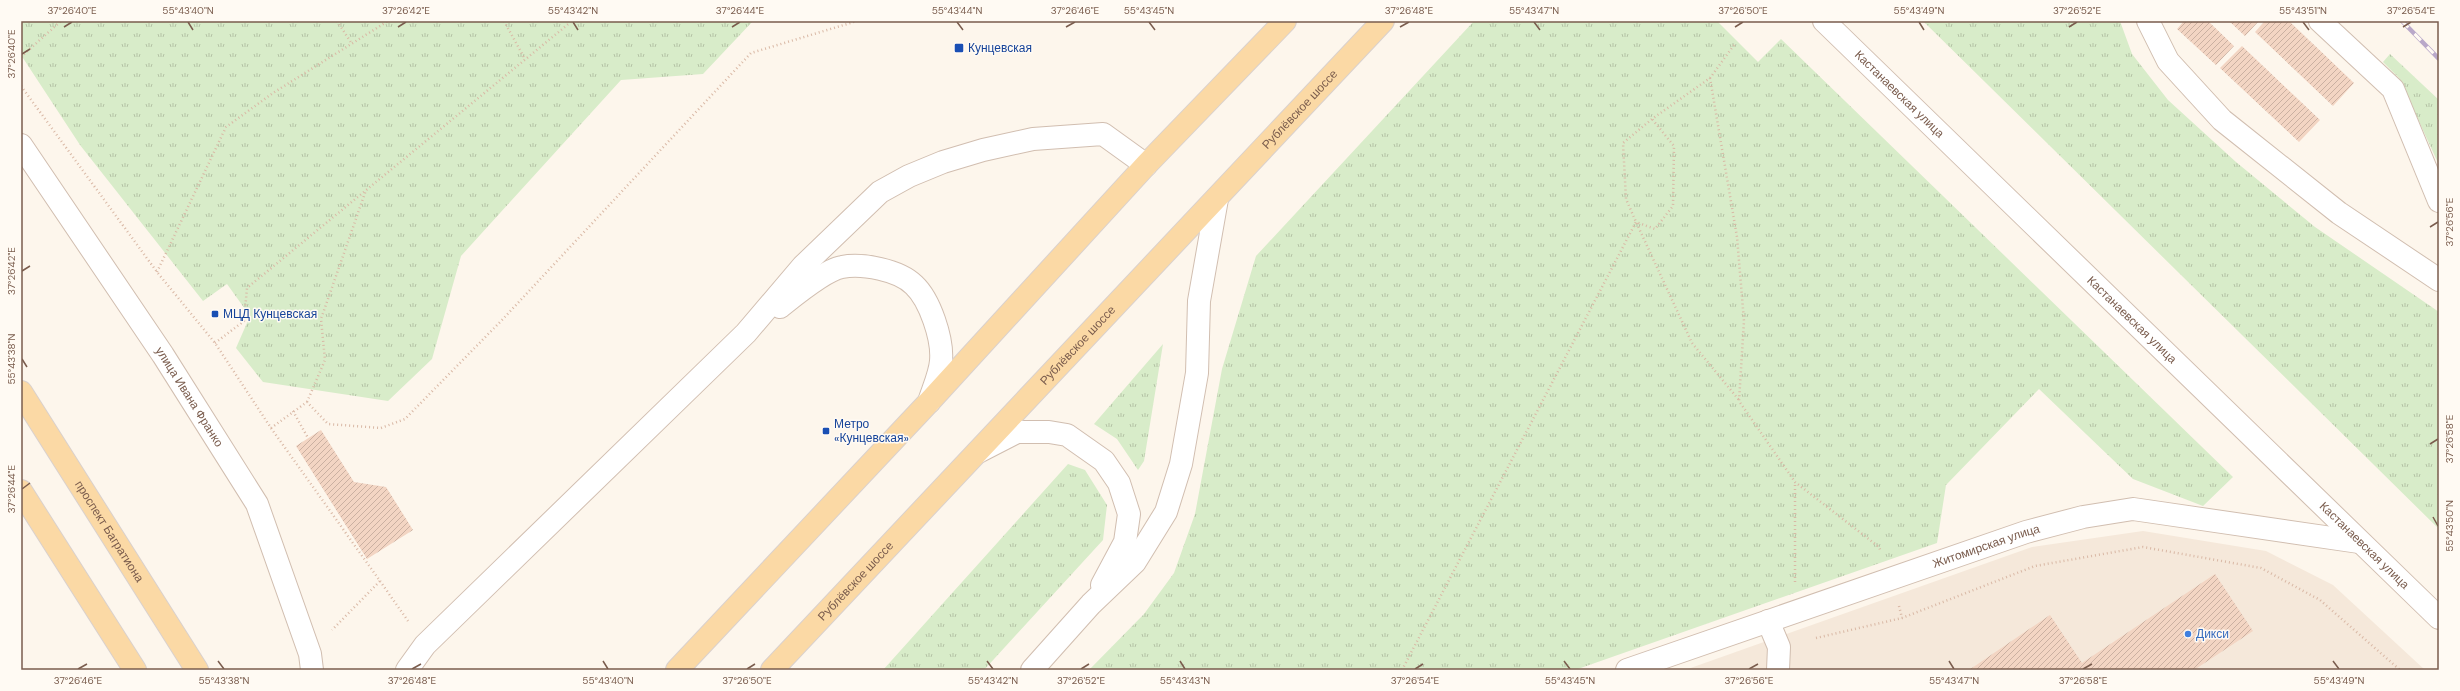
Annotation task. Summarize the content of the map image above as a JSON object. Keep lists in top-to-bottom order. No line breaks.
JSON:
{"streets":{"main road":["Рублёвское шоссе","проспект Багратиона"],"street":["Кастанаевская улица","улица Ивана Франко","Житомирская улица"]},"crossings":[["Кастанаевская улица","Житомирская улица"]],"places":{"transit":["Кунцевская","МЦД Кунцевская","Метро «Кунцевская»"],"other":["Дикси"]},"coordinates":["37°26'40\"E","55°43'40\"N","37°26'42\"E","55°43'42\"N","37°26'44\"E","55°43'44\"N","37°26'46\"E","55°43'45\"N","37°26'48\"E","55°43'47\"N","37°26'50\"E","55°43'49\"N","37°26'52\"E","55°43'51\"N","37°26'54\"E","37°26'56\"E","55°43'38\"N","37°26'58\"E","55°43'50\"N","55°43'43\"N"]}
